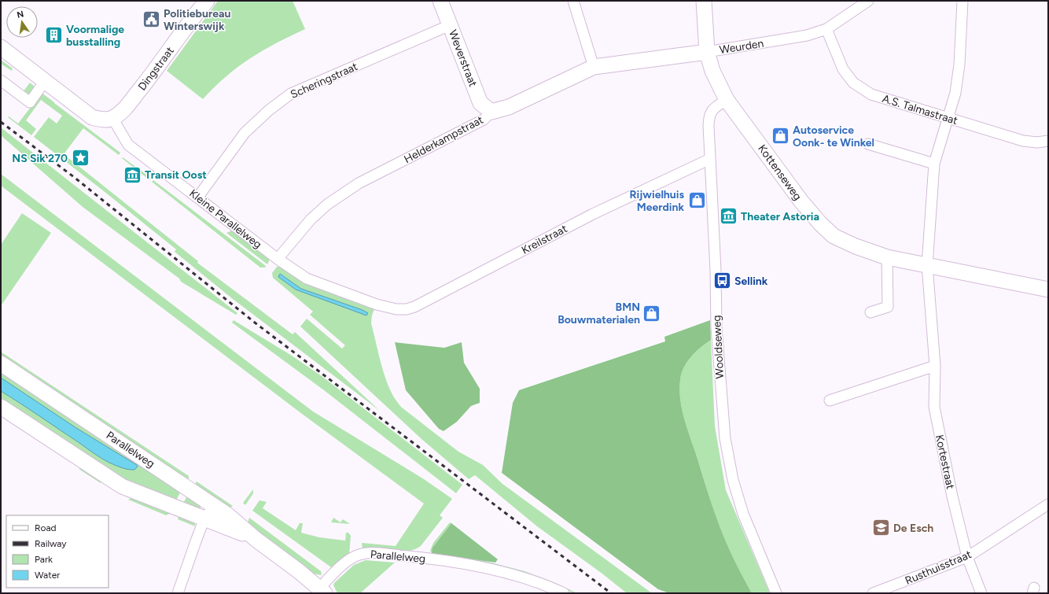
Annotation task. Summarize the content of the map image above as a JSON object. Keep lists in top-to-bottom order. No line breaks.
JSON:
{"streets":{"street":["Weurden","Weverstraat","Dingstraat","Scheringstraat","A.S. Talmastraat","Helderkampstraat","Kottenseweg","Kleine Parallelweg","Kreilstraat","Wooldseweg","Parallelweg","Kortestraat","Rusthuisstraat"]},"crossings":[["Weurden","A.S. Talmastraat"],["Weurden","Helderkampstraat"],["Weurden","Kottenseweg"],["Weverstraat","Scheringstraat"],["Weverstraat","Helderkampstraat"],["Dingstraat","Kleine Parallelweg"],["Scheringstraat","Kleine Parallelweg"],["A.S. Talmastraat","Kortestraat"],["Helderkampstraat","Kottenseweg"],["Helderkampstraat","Kleine Parallelweg"],["Kottenseweg","Wooldseweg"],["Kottenseweg","Kortestraat"],["Kleine Parallelweg","Kreilstraat"],["Kreilstraat","Wooldseweg"],["Kortestraat","Rusthuisstraat"]],"places":{"public building":["Politiebureau Winterswijk"],"building":["Voormalige busstalling"],"shop":["Autoservice Oonk- te Winkel","Rijwielhuis Meerdink","BMN Bouwmaterialen"],"place":["NS Sik 270"],"museum":["Transit Oost","Theater Astoria"],"bus stop":["Sellink"],"school or university":["De Esch"]},"legend":["Road","Railway","Park","Water"],"north":"top"}
